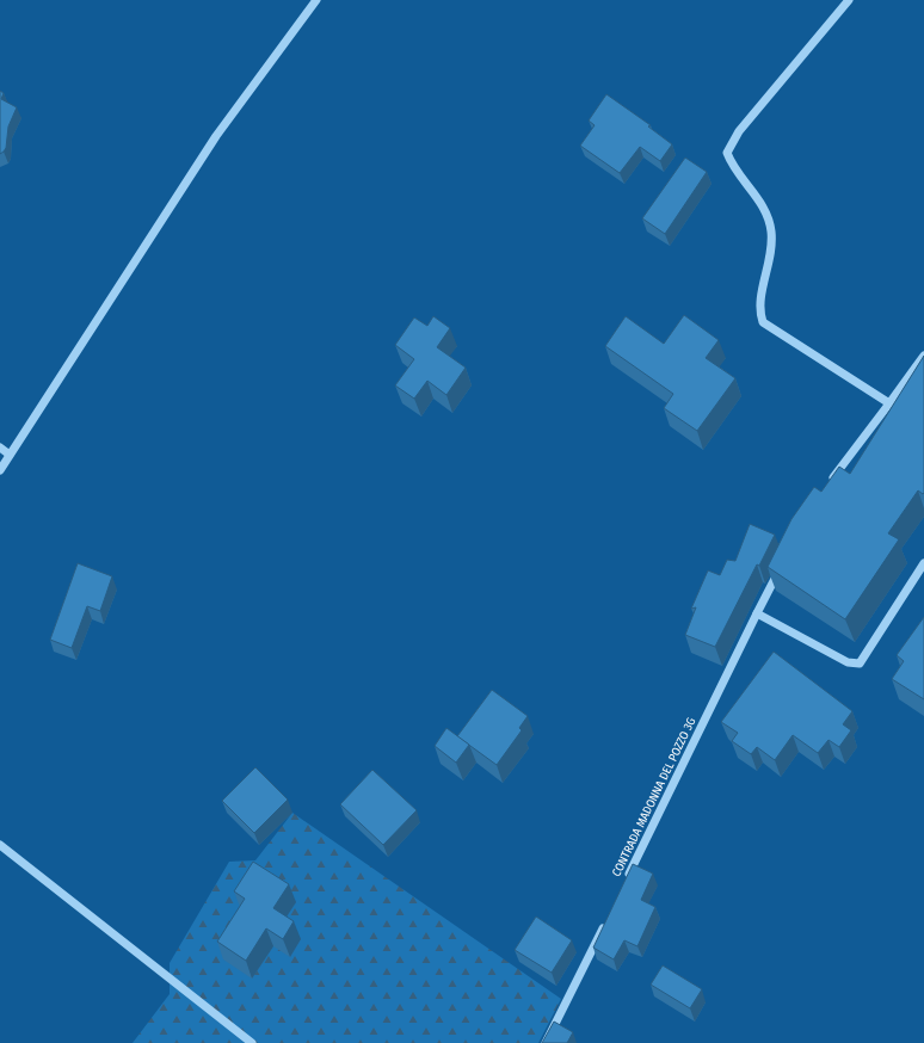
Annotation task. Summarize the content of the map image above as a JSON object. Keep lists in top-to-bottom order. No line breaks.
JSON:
{"streets":{"street":["CONTRADA MADONNA DEL POZZO 3G"]}}
